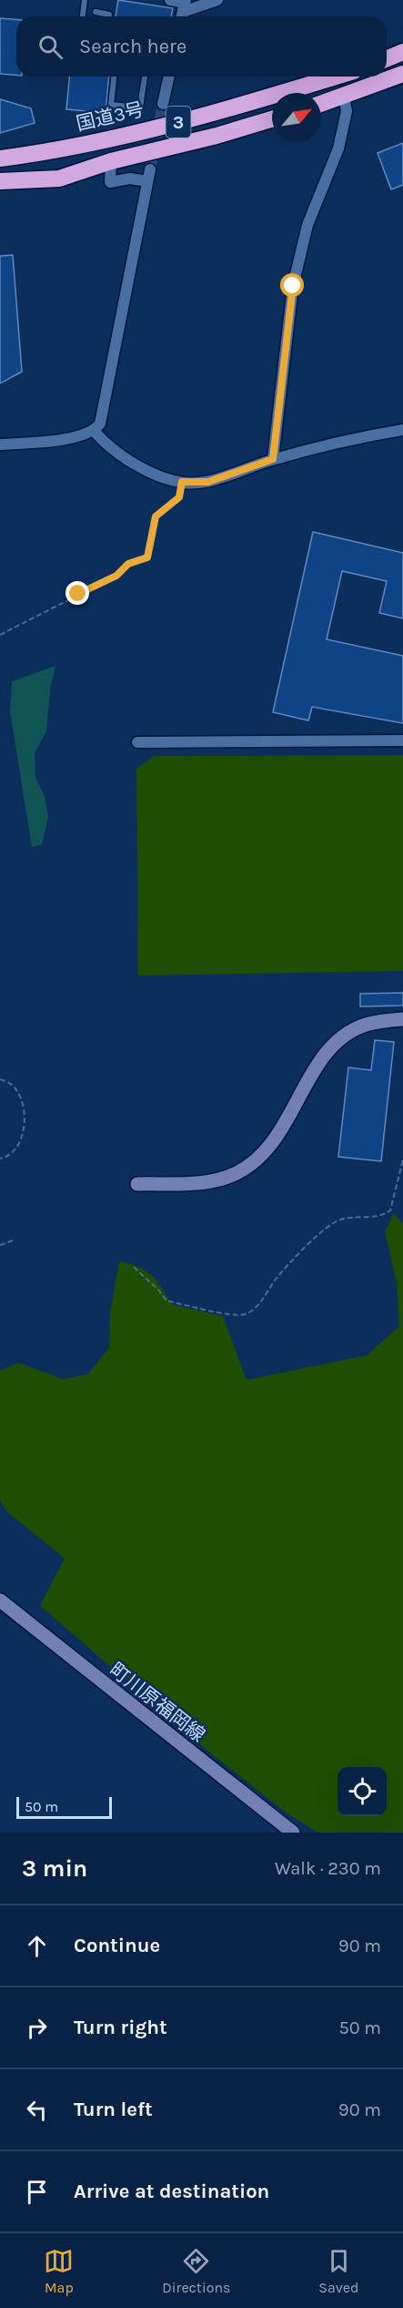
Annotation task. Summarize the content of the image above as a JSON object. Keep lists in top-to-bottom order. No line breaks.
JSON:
{"streets":{"highway":["国道3号","3"],"main road":["町川原福岡線"]},"scale_bar":"50 m","north":"top right","page":{"search":"Search here","scale":"50 m","heading":["3 min","Walk · 230 m"],"list":[["Continue","90 m"],["Turn right","50 m"],["Turn left","90 m"],"Arrive at destination"],"nav":["Map","Directions","Saved"]}}
